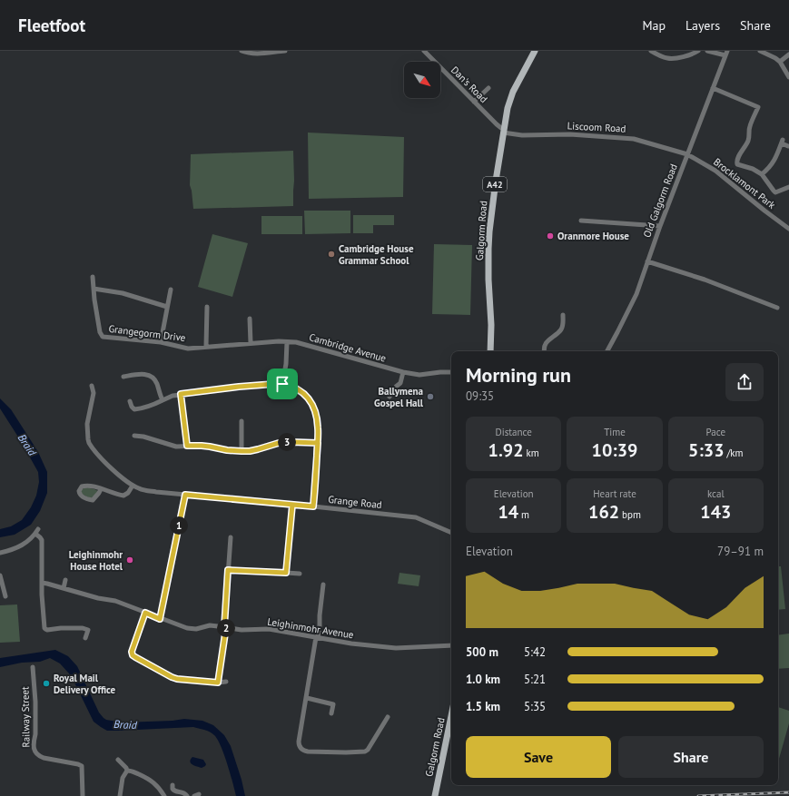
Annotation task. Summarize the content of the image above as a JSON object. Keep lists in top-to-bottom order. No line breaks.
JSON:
{"streets":{"main road":["A42","Galgorm Road"],"street":["Dan's Road","Liscoom Road","Brocklamont Park","Old Galgorm Road","Grangegorm Drive","Cambridge Avenue","Grange Road","Leighinmohr Avenue","Railway Street"]},"crossings":[["Dan's Road","Liscoom Road"],["Dan's Road","Galgorm Road"],["Liscoom Road","Brocklamont Park"],["Liscoom Road","Old Galgorm Road"],["Liscoom Road","Galgorm Road"],["Brocklamont Park","Old Galgorm Road"],["Grangegorm Drive","Cambridge Avenue"]],"water":["Braid"],"places":["Oranmore House","Cambridge House Grammar School","Ballymena Gospel Hall","Leighinmohr House Hotel","Royal Mail Delivery Office"],"north":"bottom right","page":{"header":"Fleetfoot","nav":["Map","Layers","Share"],"heading":["Morning run","09:35"],"stats":[["Distance","1.92 km"],["Time","10:39"],["Pace","5:33 /km"],["Elevation","14 m"],["Heart rate","162 bpm"],["kcal","143"]],"pins":["3","1","2"],"chart":["Elevation","79–91 m"],"list":[{"name":"500 m","note":"5:42"},{"name":"1.0 km","note":"5:21"},{"name":"1.5 km","note":"5:35"}],"buttons":["Save","Share"]}}
